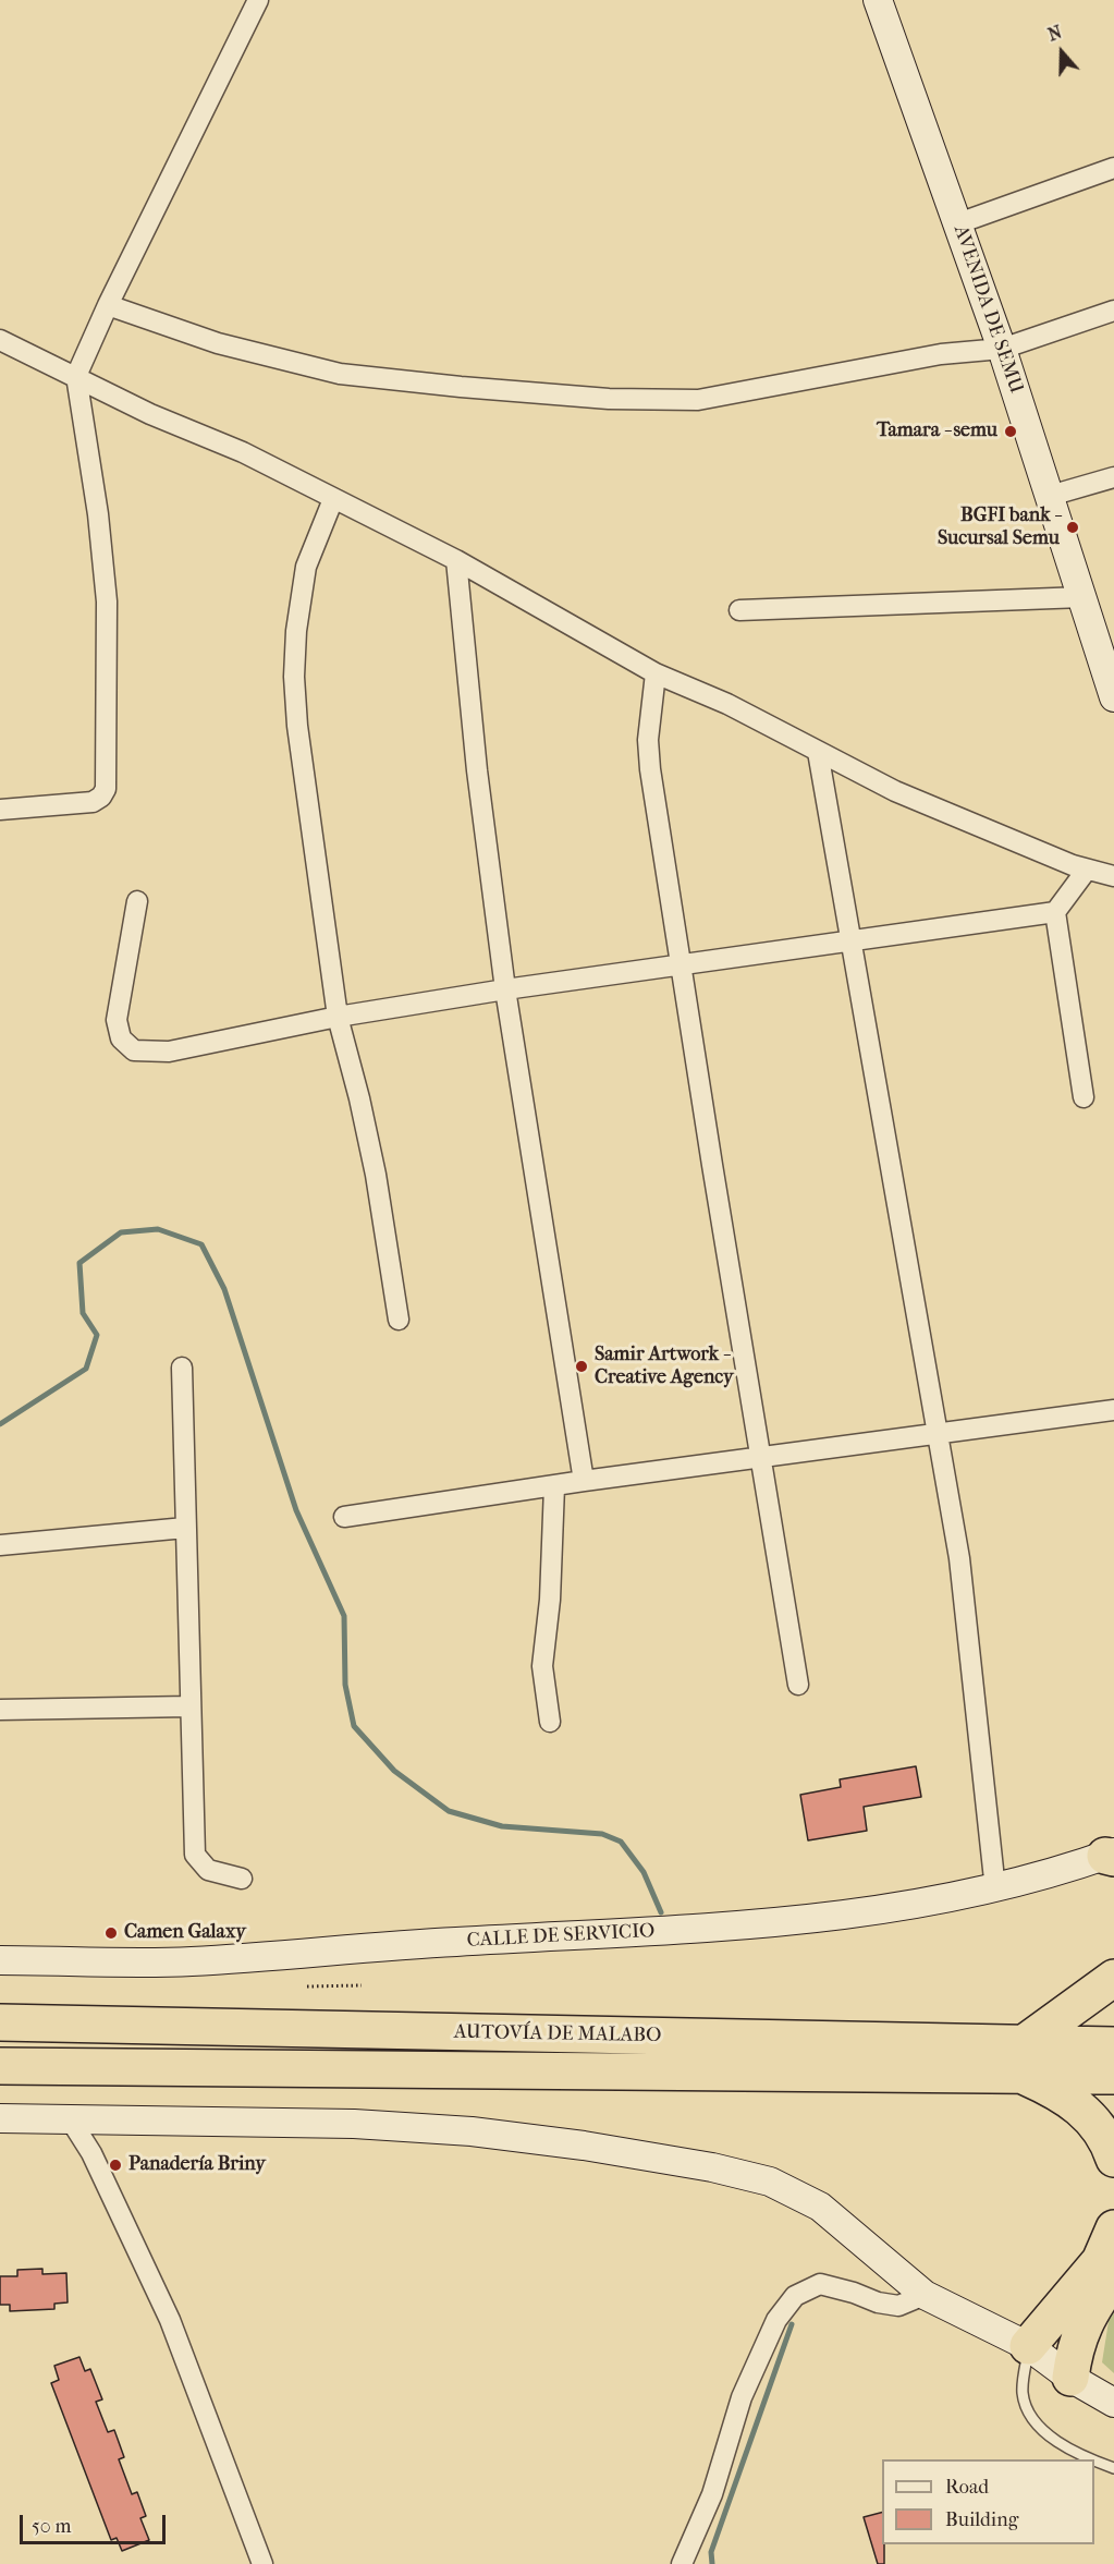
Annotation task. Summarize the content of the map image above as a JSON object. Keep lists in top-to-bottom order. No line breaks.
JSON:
{"streets":{"highway":["AUTOVÍA DE MALABO"],"street":["AVENIDA DE SEMU","CALLE DE SERVICIO"]},"places":["Tamara - semu","BGFI bank - Sucursal Semu","Samir Artwork - Creative Agency","Camen Galaxy","Panadería Briny"],"legend":["Road","Building"],"scale_bar":"50 m","north":"top"}
